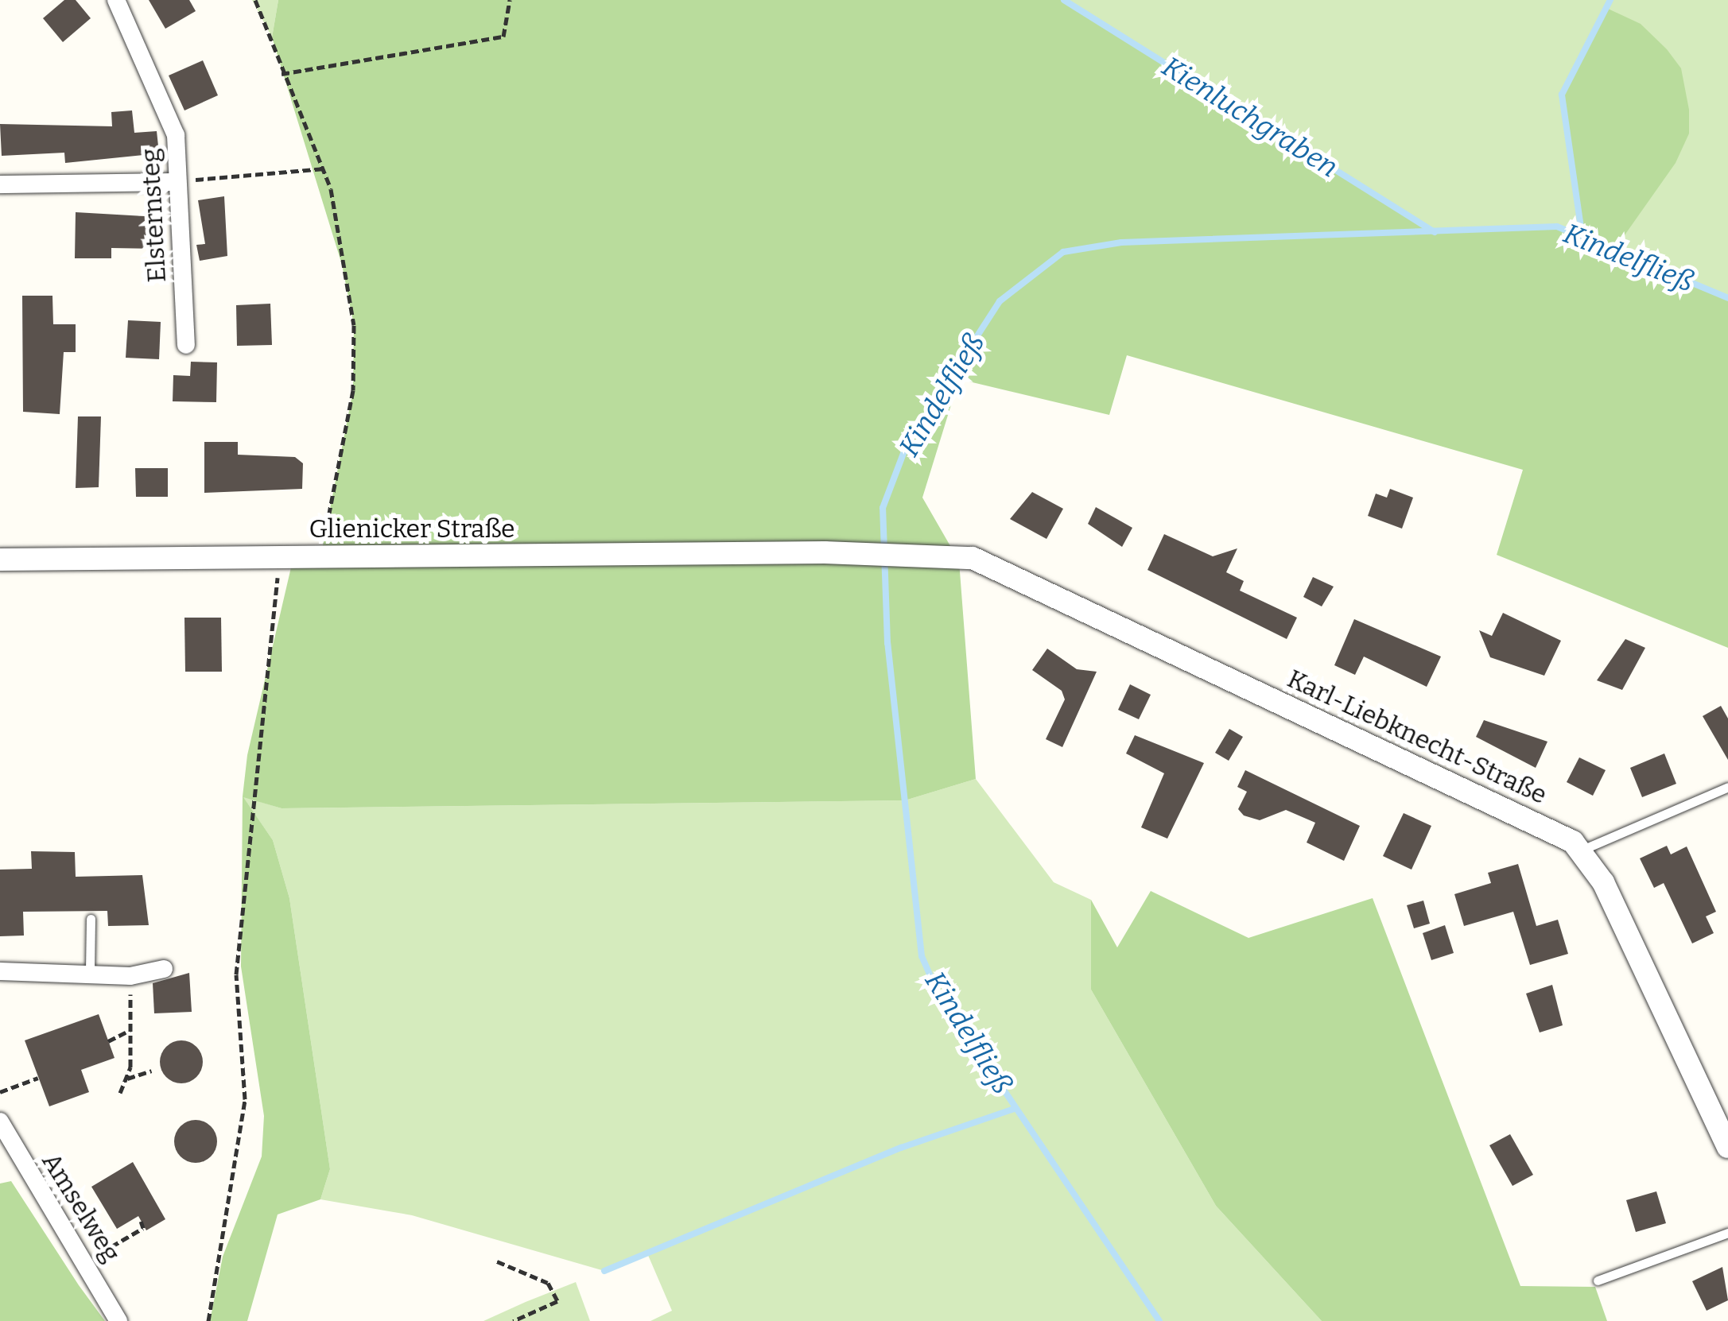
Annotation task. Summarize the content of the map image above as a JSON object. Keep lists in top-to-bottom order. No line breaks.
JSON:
{"streets":{"street":["Elsternsteg","Glienicker Straße","Karl-Liebknecht-Straße","Amselweg"]},"crossings":[["Glienicker Straße","Karl-Liebknecht-Straße"]],"water":["Kienluchgraben","Kindelfließ"]}
